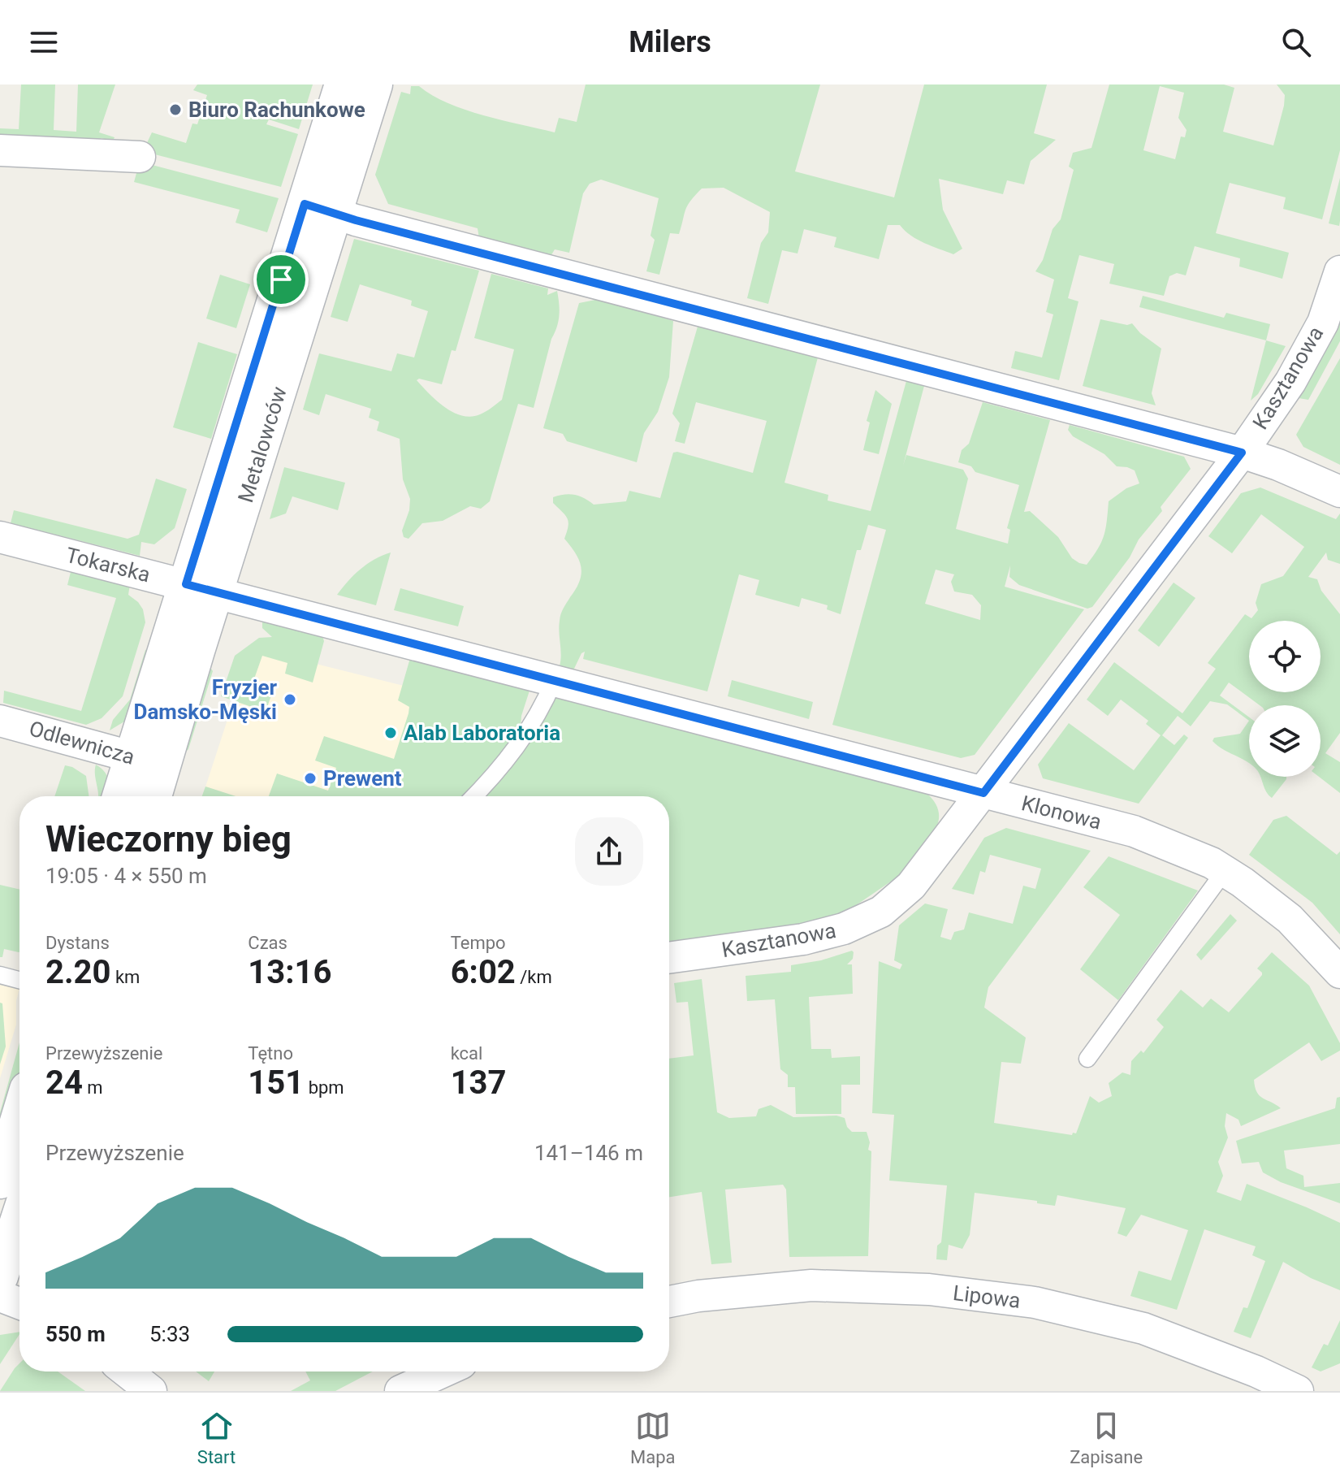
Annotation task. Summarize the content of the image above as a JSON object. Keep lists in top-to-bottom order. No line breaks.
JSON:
{"streets":{"street":["Kasztanowa","Metalowców","Tokarska","Odlewnicza","Klonowa","Lipowa"]},"crossings":[["Kasztanowa","Klonowa"],["Metalowców","Tokarska"],["Metalowców","Odlewnicza"],["Metalowców","Klonowa"],["Tokarska","Klonowa"]],"places":["Biuro Rachunkowe","Fryzjer Damsko-Męski","Alab Laboratoria","Prewent"],"page":{"header":"Milers","heading":["Wieczorny bieg","19:05 · 4 × 550 m"],"stats":[["Dystans","2.20 km"],["Czas","13:16"],["Tempo","6:02 /km"],["Przewyższenie","24 m"],["Tętno","151 bpm"],["kcal","137"]],"chart":["Przewyższenie","141–146 m"],"list":[{"name":"550 m","note":"5:33"}],"tabs":["Start","Mapa","Zapisane"]}}
